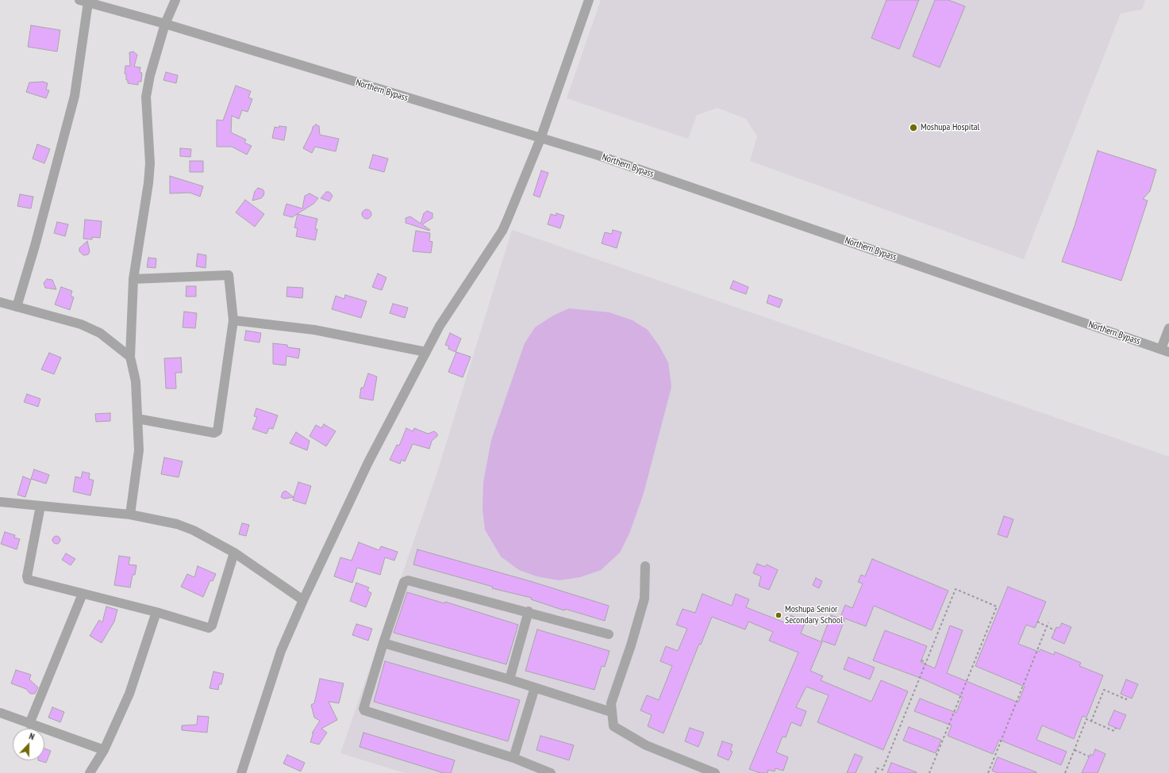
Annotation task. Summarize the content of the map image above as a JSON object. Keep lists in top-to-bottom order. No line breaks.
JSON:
{"streets":{"street":["Northern Bypass"]},"places":["Moshupa Hospital","Moshupa Senior Secondary School"],"north":"top"}
